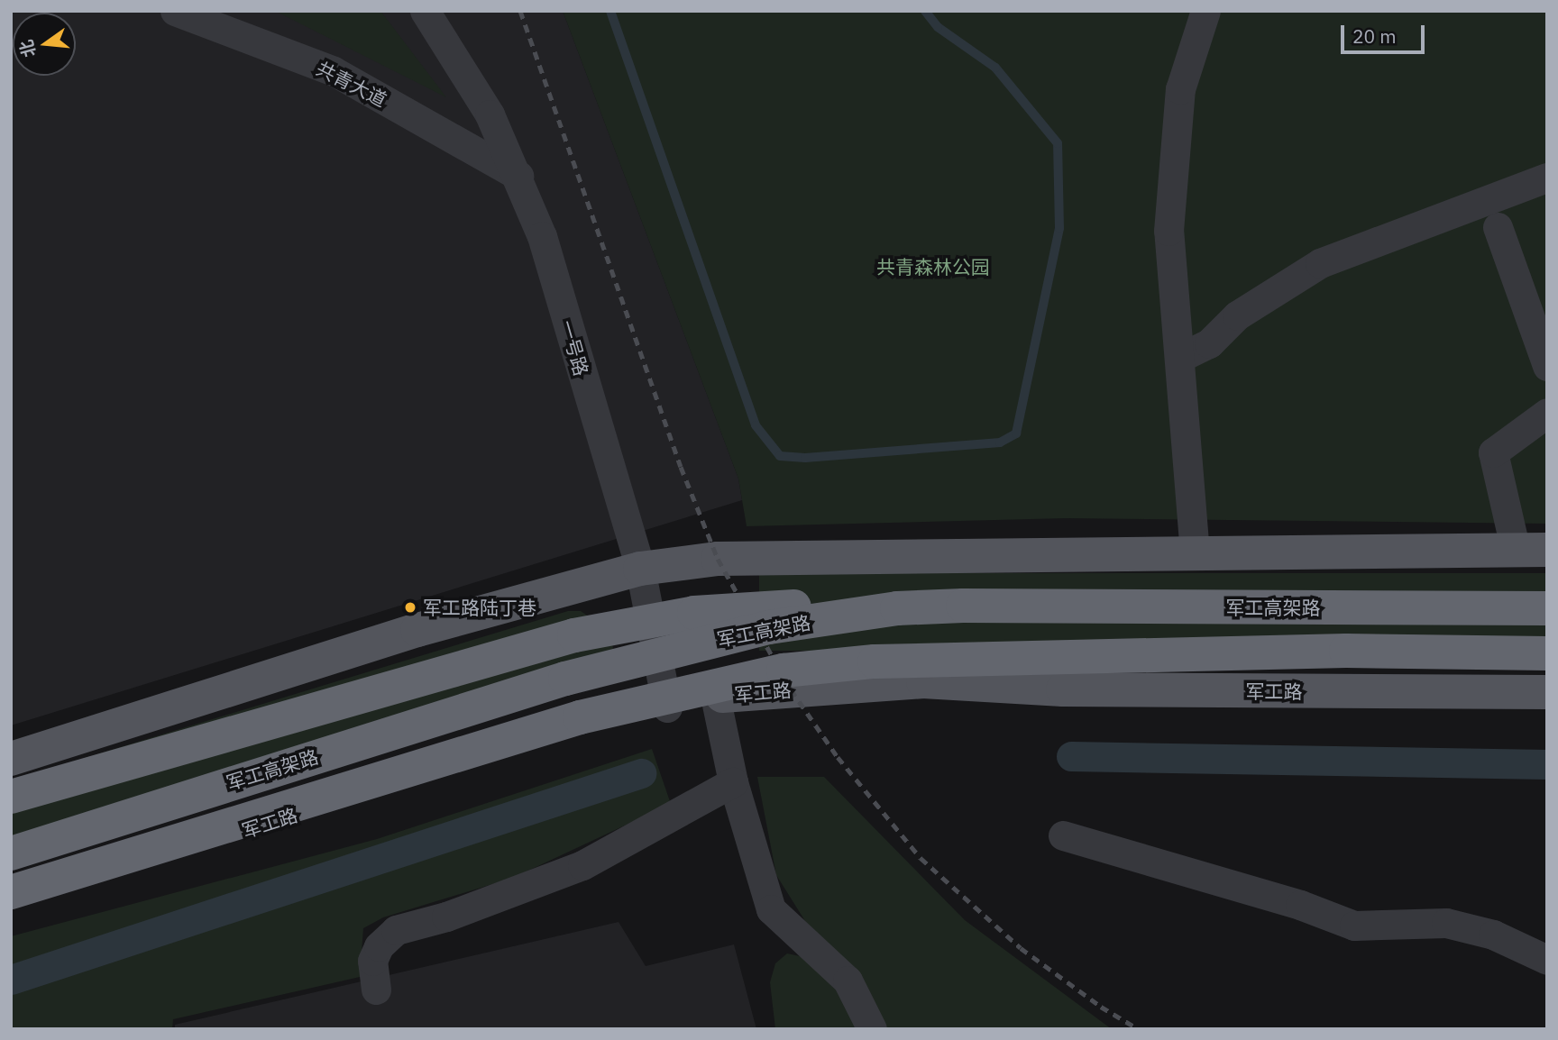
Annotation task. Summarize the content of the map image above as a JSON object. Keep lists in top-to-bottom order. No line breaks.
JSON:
{"streets":{"highway":["军工高架路"],"main road":["军工路"],"street":["共青大道","一号路"]},"crossings":[["共青大道","一号路"],["一号路","军工路"]],"parks":["共青森林公园"],"places":["军工路陆丁巷"],"scale_bar":"20 m","north":"left"}
